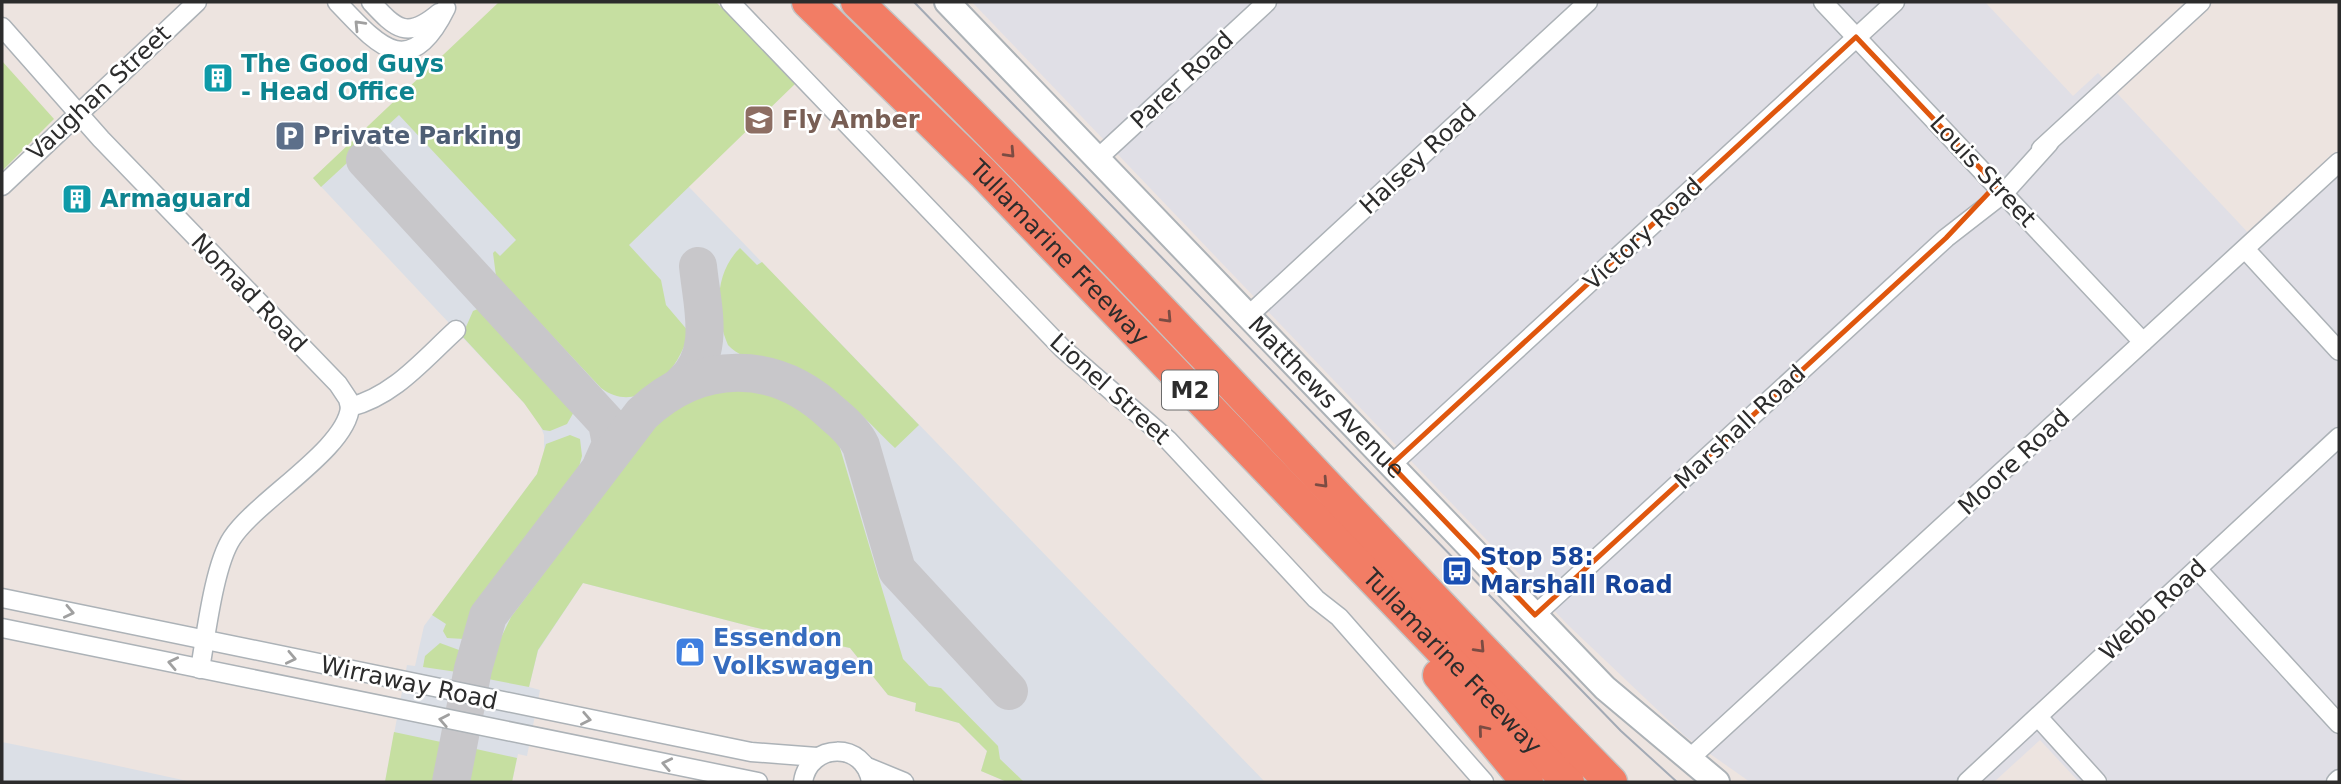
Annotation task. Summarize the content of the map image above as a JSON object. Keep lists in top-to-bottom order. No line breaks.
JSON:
{"streets":{"highway":["Tullamarine Freeway","M2"],"main road":["Matthews Avenue"],"street":["Parer Road","Vaughan Street","Halsey Road","Louis Street","Victory Road","Nomad Road","Lionel Street","Marshall Road","Moore Road","Webb Road","Wirraway Road"]},"crossings":[["Parer Road","Matthews Avenue"],["Vaughan Street","Nomad Road"],["Halsey Road","Matthews Avenue"],["Louis Street","Victory Road"],["Louis Street","Marshall Road"],["Louis Street","Moore Road"],["Victory Road","Matthews Avenue"],["Matthews Avenue","Marshall Road"],["Matthews Avenue","Moore Road"]],"places":{"building":["The Good Guys - Head Office","Armaguard"],"school or university":["Fly Amber"],"parking":["Private Parking"],"bus stop":["Stop 58: Marshall Road"],"shop":["Essendon Volkswagen"]}}
